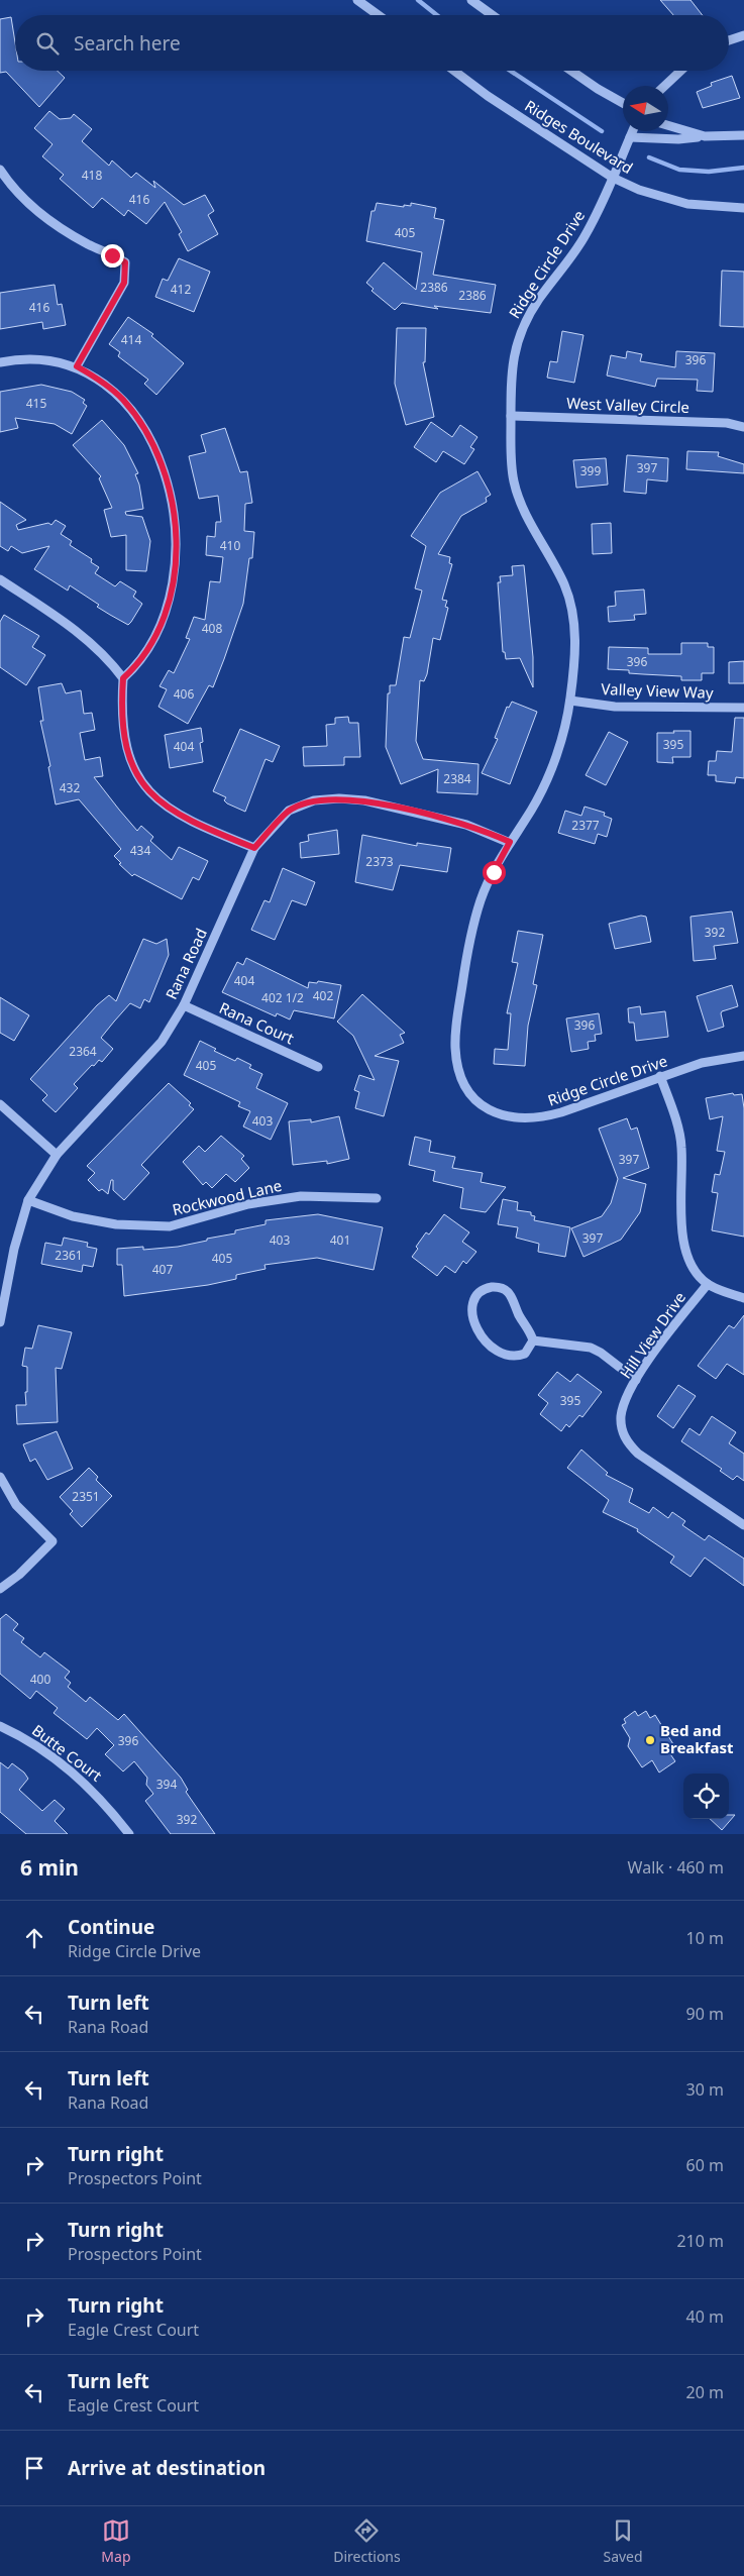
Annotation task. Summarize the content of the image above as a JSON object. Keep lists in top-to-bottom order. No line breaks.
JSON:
{"streets":{"street":["Ridges Boulevard","Ridge Circle Drive","West Valley Circle","Valley View Way","Rana Road","Rana Court","Rockwood Lane","Hill View Drive","Butte Court"]},"crossings":[["Ridges Boulevard","Ridge Circle Drive"],["Ridge Circle Drive","West Valley Circle"],["Ridge Circle Drive","Valley View Way"],["Ridge Circle Drive","Rana Road"],["Rana Road","Rana Court"],["Rana Road","Rockwood Lane"]],"places":["Bed and Breakfast"],"house_numbers":["418","416","405","2386","412","2386","416","414","396","415","397","399","410","408","396","406","395","404","2384","432","2377","434","2373","392","404","402","402 1/2","396","2364","405","403","397","397","403","401","2361","405","407","395","2351","400","396","394","392"],"north":"left","page":{"search":"Search here","heading":["6 min","Walk · 460 m"],"list":[["Continue","Ridge Circle Drive","10 m"],["Turn left","Rana Road","90 m"],["Turn left","Rana Road","30 m"],["Turn right","Prospectors Point","60 m"],["Turn right","Prospectors Point","210 m"],["Turn right","Eagle Crest Court","40 m"],["Turn left","Eagle Crest Court","20 m"],"Arrive at destination"],"nav":["Map","Directions","Saved"]}}
